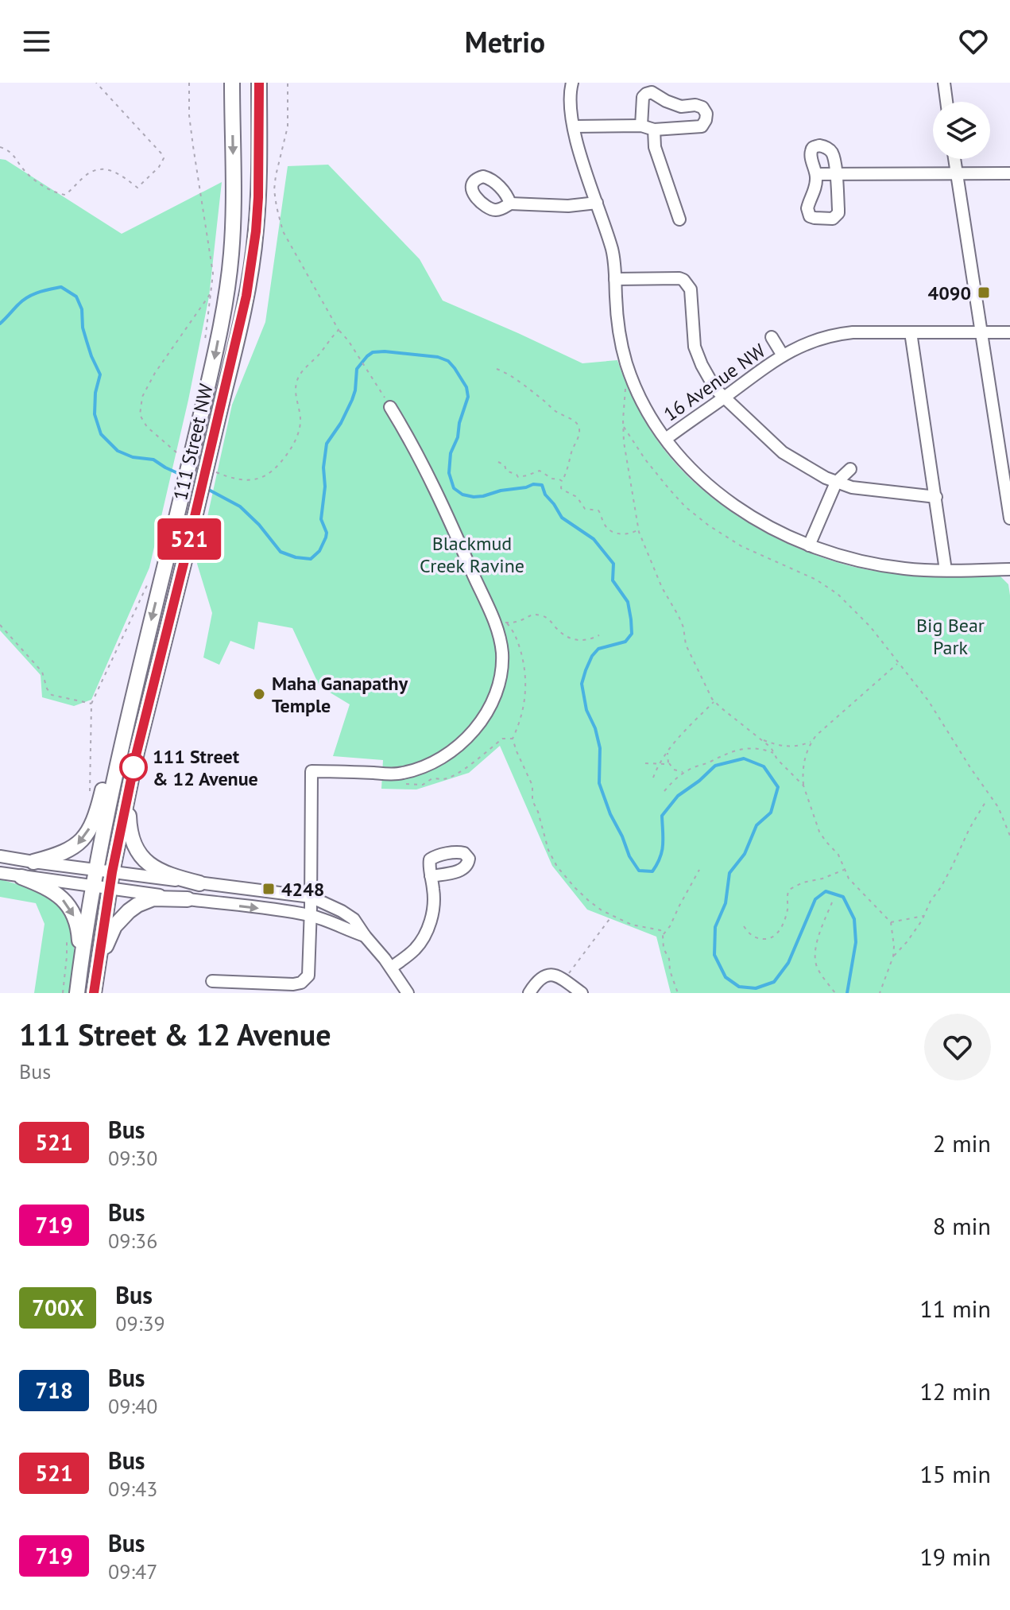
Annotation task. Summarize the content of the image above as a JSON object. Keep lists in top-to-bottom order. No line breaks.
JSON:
{"streets":{"main road":["111 Street NW"],"street":["16 Avenue NW"]},"parks":["Blackmud Creek Ravine","Big Bear Park"],"places":{"transit":["4090","4248"],"other":["Maha Ganapathy Temple","111 Street & 12 Avenue"]},"lines":["bus line 521"],"page":{"header":"Metrio","on_map":"521","heading":["111 Street & 12 Avenue","Bus"],"list":[{"mark":"521","name":"Bus","note":"09:30","value":"2 min"},{"mark":"719","name":"Bus","note":"09:36","value":"8 min"},{"mark":"700X","name":"Bus","note":"09:39","value":"11 min"},{"mark":"718","name":"Bus","note":"09:40","value":"12 min"},{"mark":"521","name":"Bus","note":"09:43","value":"15 min"},{"mark":"719","name":"Bus","note":"09:47","value":"19 min"}]}}
